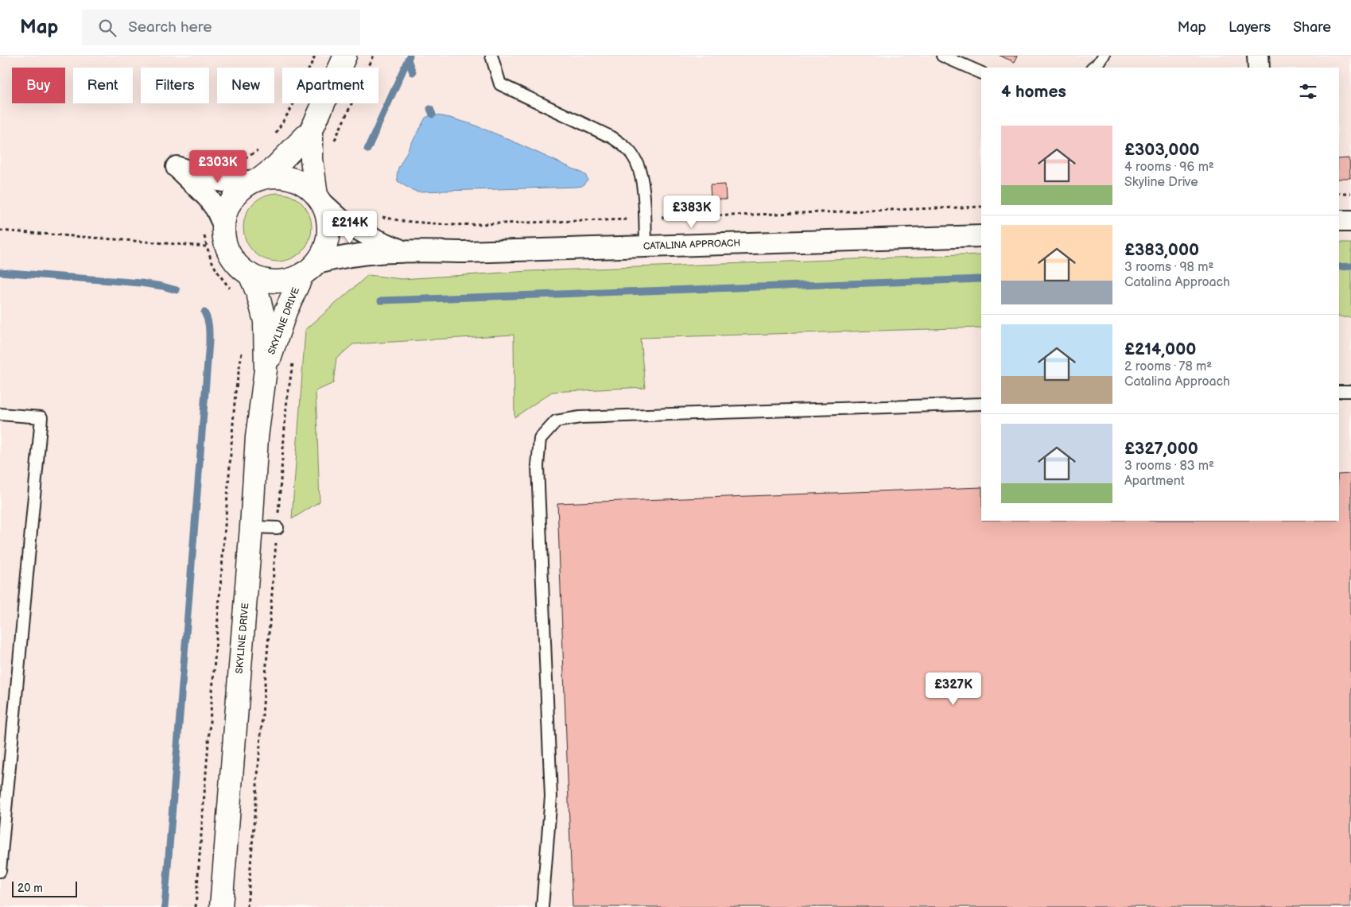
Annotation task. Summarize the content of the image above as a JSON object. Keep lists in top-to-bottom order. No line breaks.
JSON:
{"streets":{"main road":["SKYLINE DRIVE"],"street":["CATALINA APPROACH"]},"crossings":[["CATALINA APPROACH","SKYLINE DRIVE"]],"scale_bar":"20 m","page":{"header":"Map","search":"Search here","nav":["Map","Layers","Share"],"chip":["Buy","Rent","Filters","New","Apartment"],"heading":"4 homes","list":[{"name":"£303,000","note":"4 rooms · 96 m² · Skyline Drive"},{"name":"£383,000","note":"3 rooms · 98 m² · Catalina Approach"},{"name":"£214,000","note":"2 rooms · 78 m² · Catalina Approach"},{"name":"£327,000","note":"3 rooms · 83 m² · Apartment"}],"price":["£303K","£383K","£214K","£327K"],"scale":"20 m"}}
